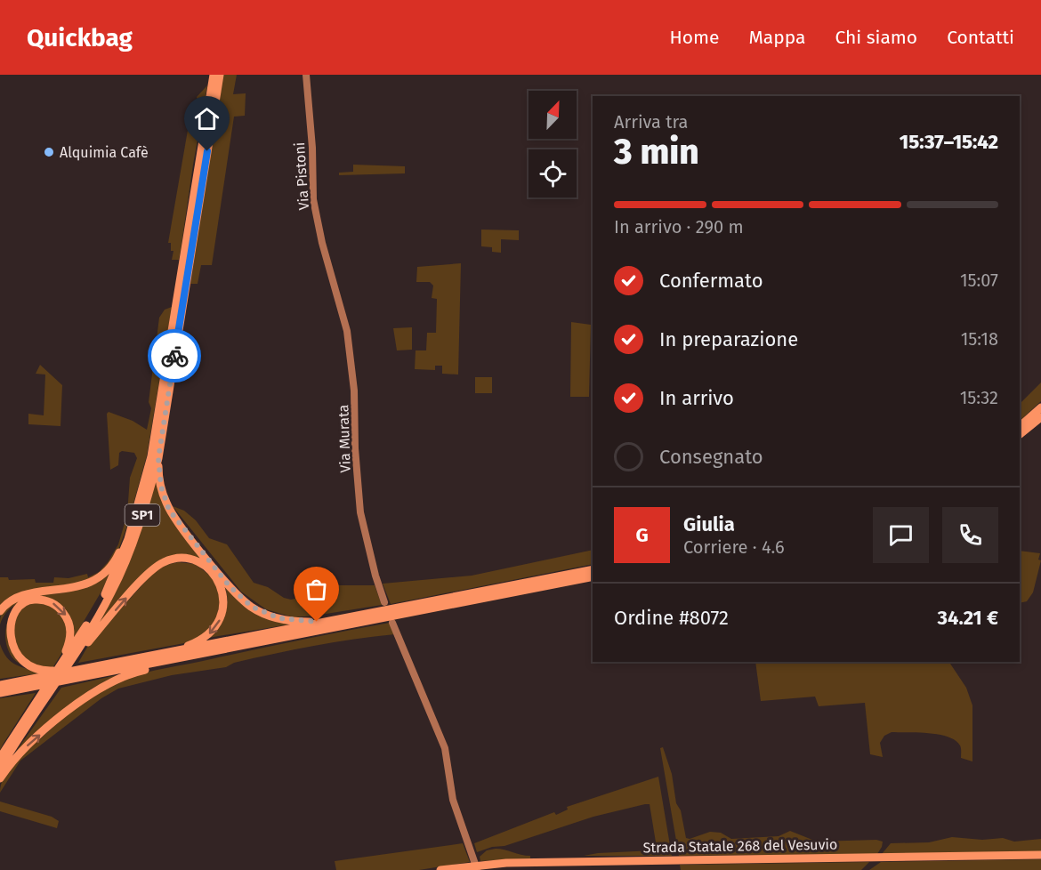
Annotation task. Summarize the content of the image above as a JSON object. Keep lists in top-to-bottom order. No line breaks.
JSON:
{"streets":{"highway":["SP1","Strada Statale 268 del Vesuvio"],"street":["Via Pistoni","Via Murata"]},"crossings":[["Via Pistoni","Via Murata"]],"places":["Alquimia Cafè"],"north":"top right","page":{"header":"Quickbag","nav":["Home","Mappa","Chi siamo","Contatti"],"heading":["3 min","Arriva tra","15:37–15:42"],"panel":["Giulia","Corriere · 4.6","Ordine #8072","34.21 €"],"bar":"In arrivo · 290 m","list":[["Confermato","15:07"],["In preparazione","15:18"],["In arrivo","15:32"],"Consegnato"],"round":"G"}}
